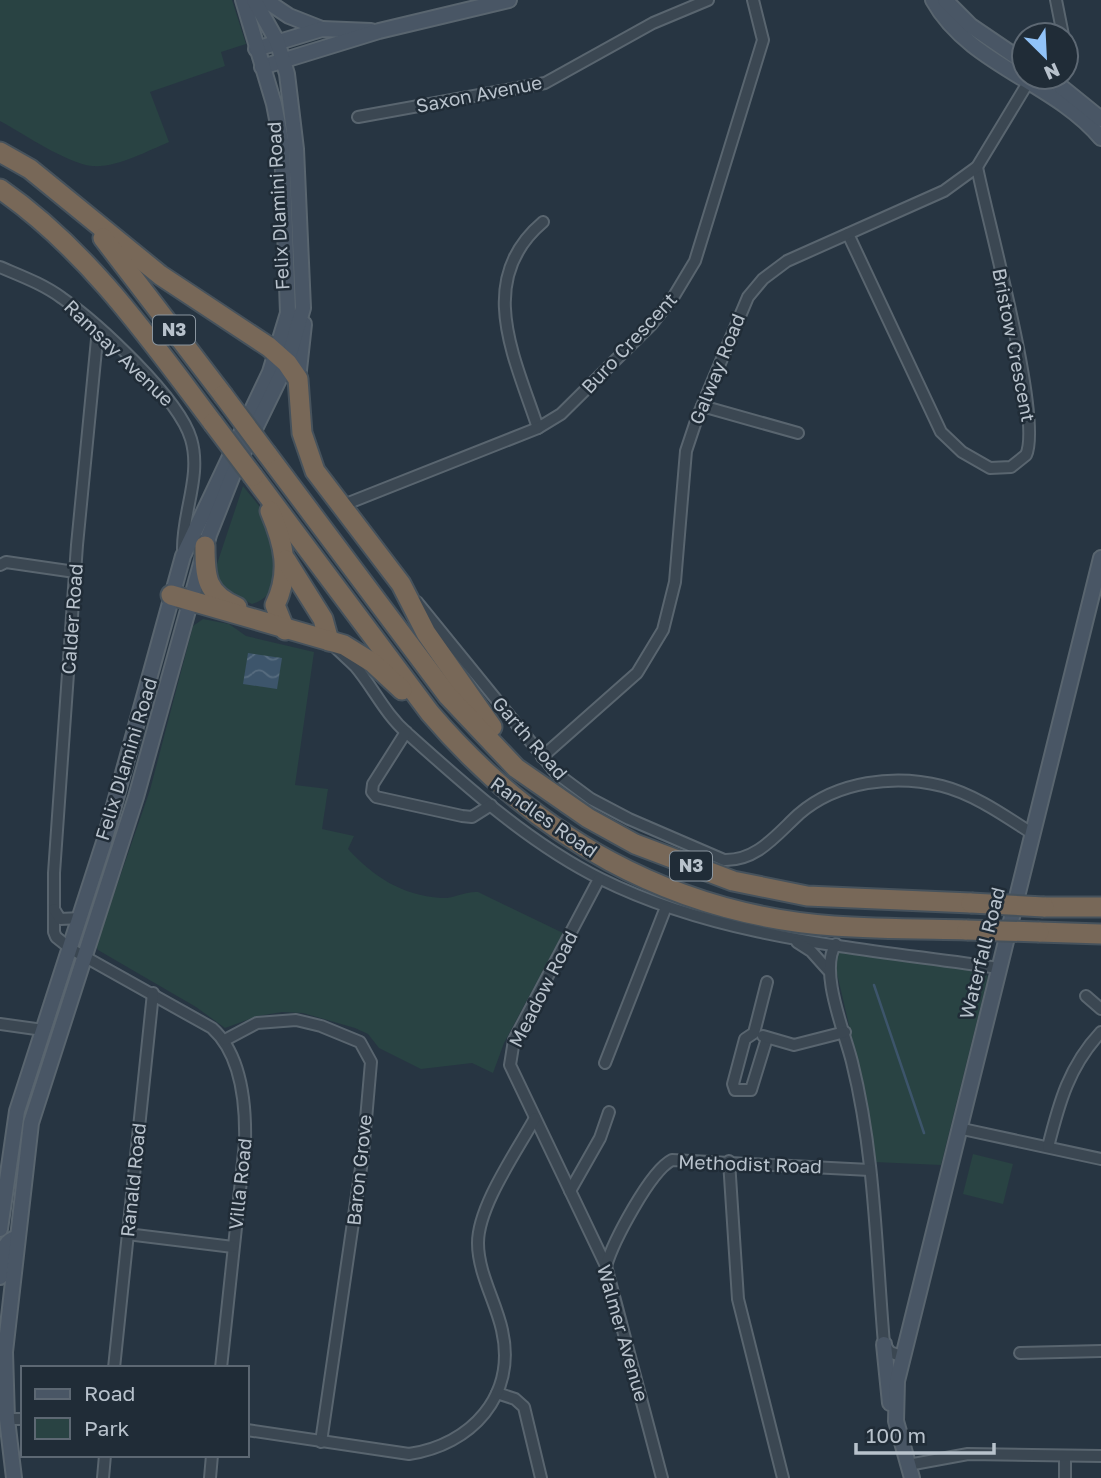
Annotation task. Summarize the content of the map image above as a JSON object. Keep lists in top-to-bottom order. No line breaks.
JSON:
{"streets":{"highway":["N3"],"main road":["Felix Dlamini Road","Waterfall Road"],"street":["Saxon Avenue","Buro Crescent","Bristow Crescent","Ramsay Avenue","Galway Road","Calder Road","Garth Road","Randles Road","Meadow Road","Methodist Road","Baron Grove","Ranald Road","Villa Road","Walmer Avenue"]},"crossings":[["Felix Dlamini Road","Ramsay Avenue"],["Felix Dlamini Road","Calder Road"],["Bristow Crescent","Galway Road"],["Ramsay Avenue","Calder Road"],["Galway Road","Garth Road"],["Garth Road","Waterfall Road"],["Randles Road","Waterfall Road"],["Randles Road","Meadow Road"],["Meadow Road","Walmer Avenue"],["Methodist Road","Walmer Avenue"],["Baron Grove","Villa Road"]],"legend":["Road","Park"],"scale_bar":"100 m","north":"bottom right"}
